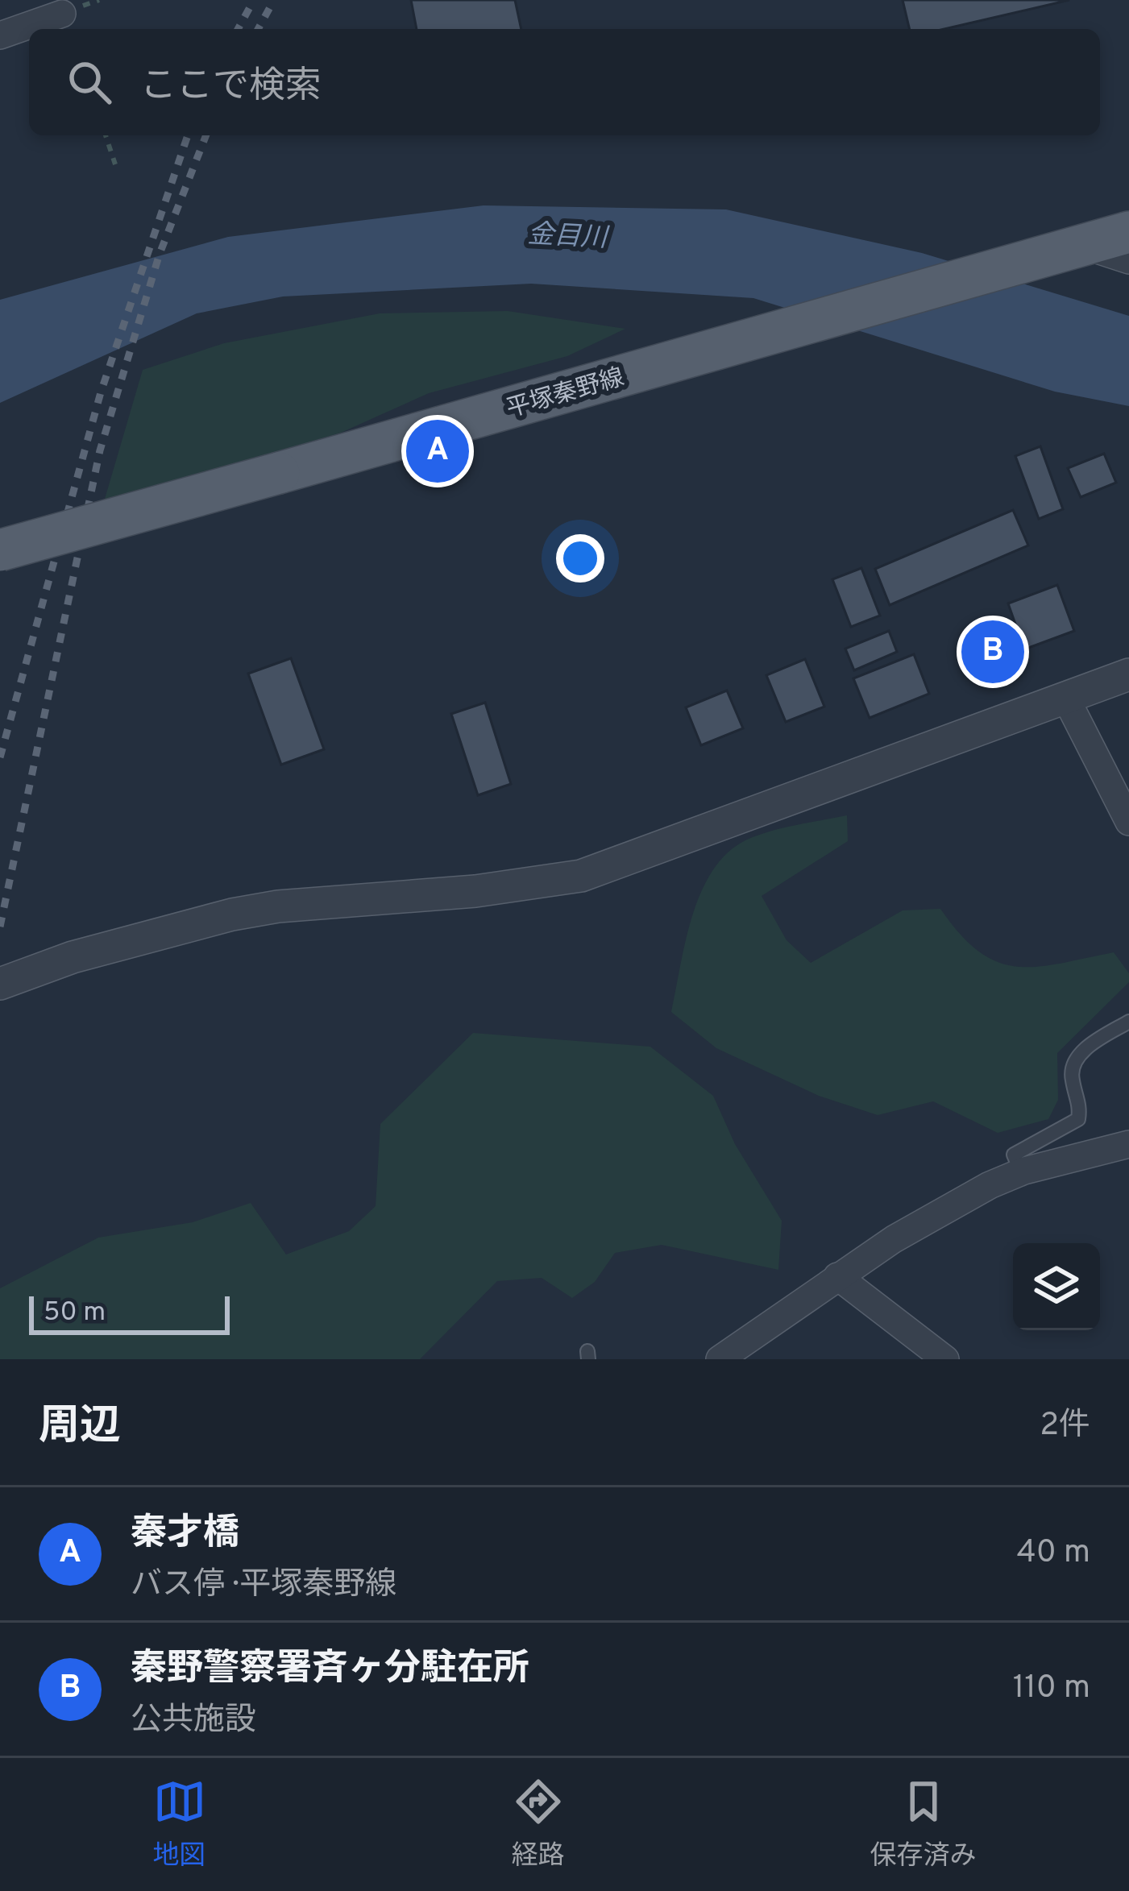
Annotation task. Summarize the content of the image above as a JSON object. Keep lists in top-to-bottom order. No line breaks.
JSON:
{"streets":{"main road":["平塚秦野線"]},"water":["金目川"],"scale_bar":"50 m","page":{"search":"ここで検索","pins":["A","B"],"scale":"50 m","heading":["周辺","2件"],"list":[{"mark":"A","name":"秦才橋","note":"バス停 · 平塚秦野線","value":"40 m"},{"mark":"B","name":"秦野警察署斉ヶ分駐在所","note":"公共施設","value":"110 m"}],"nav":["地図","経路","保存済み"]}}
